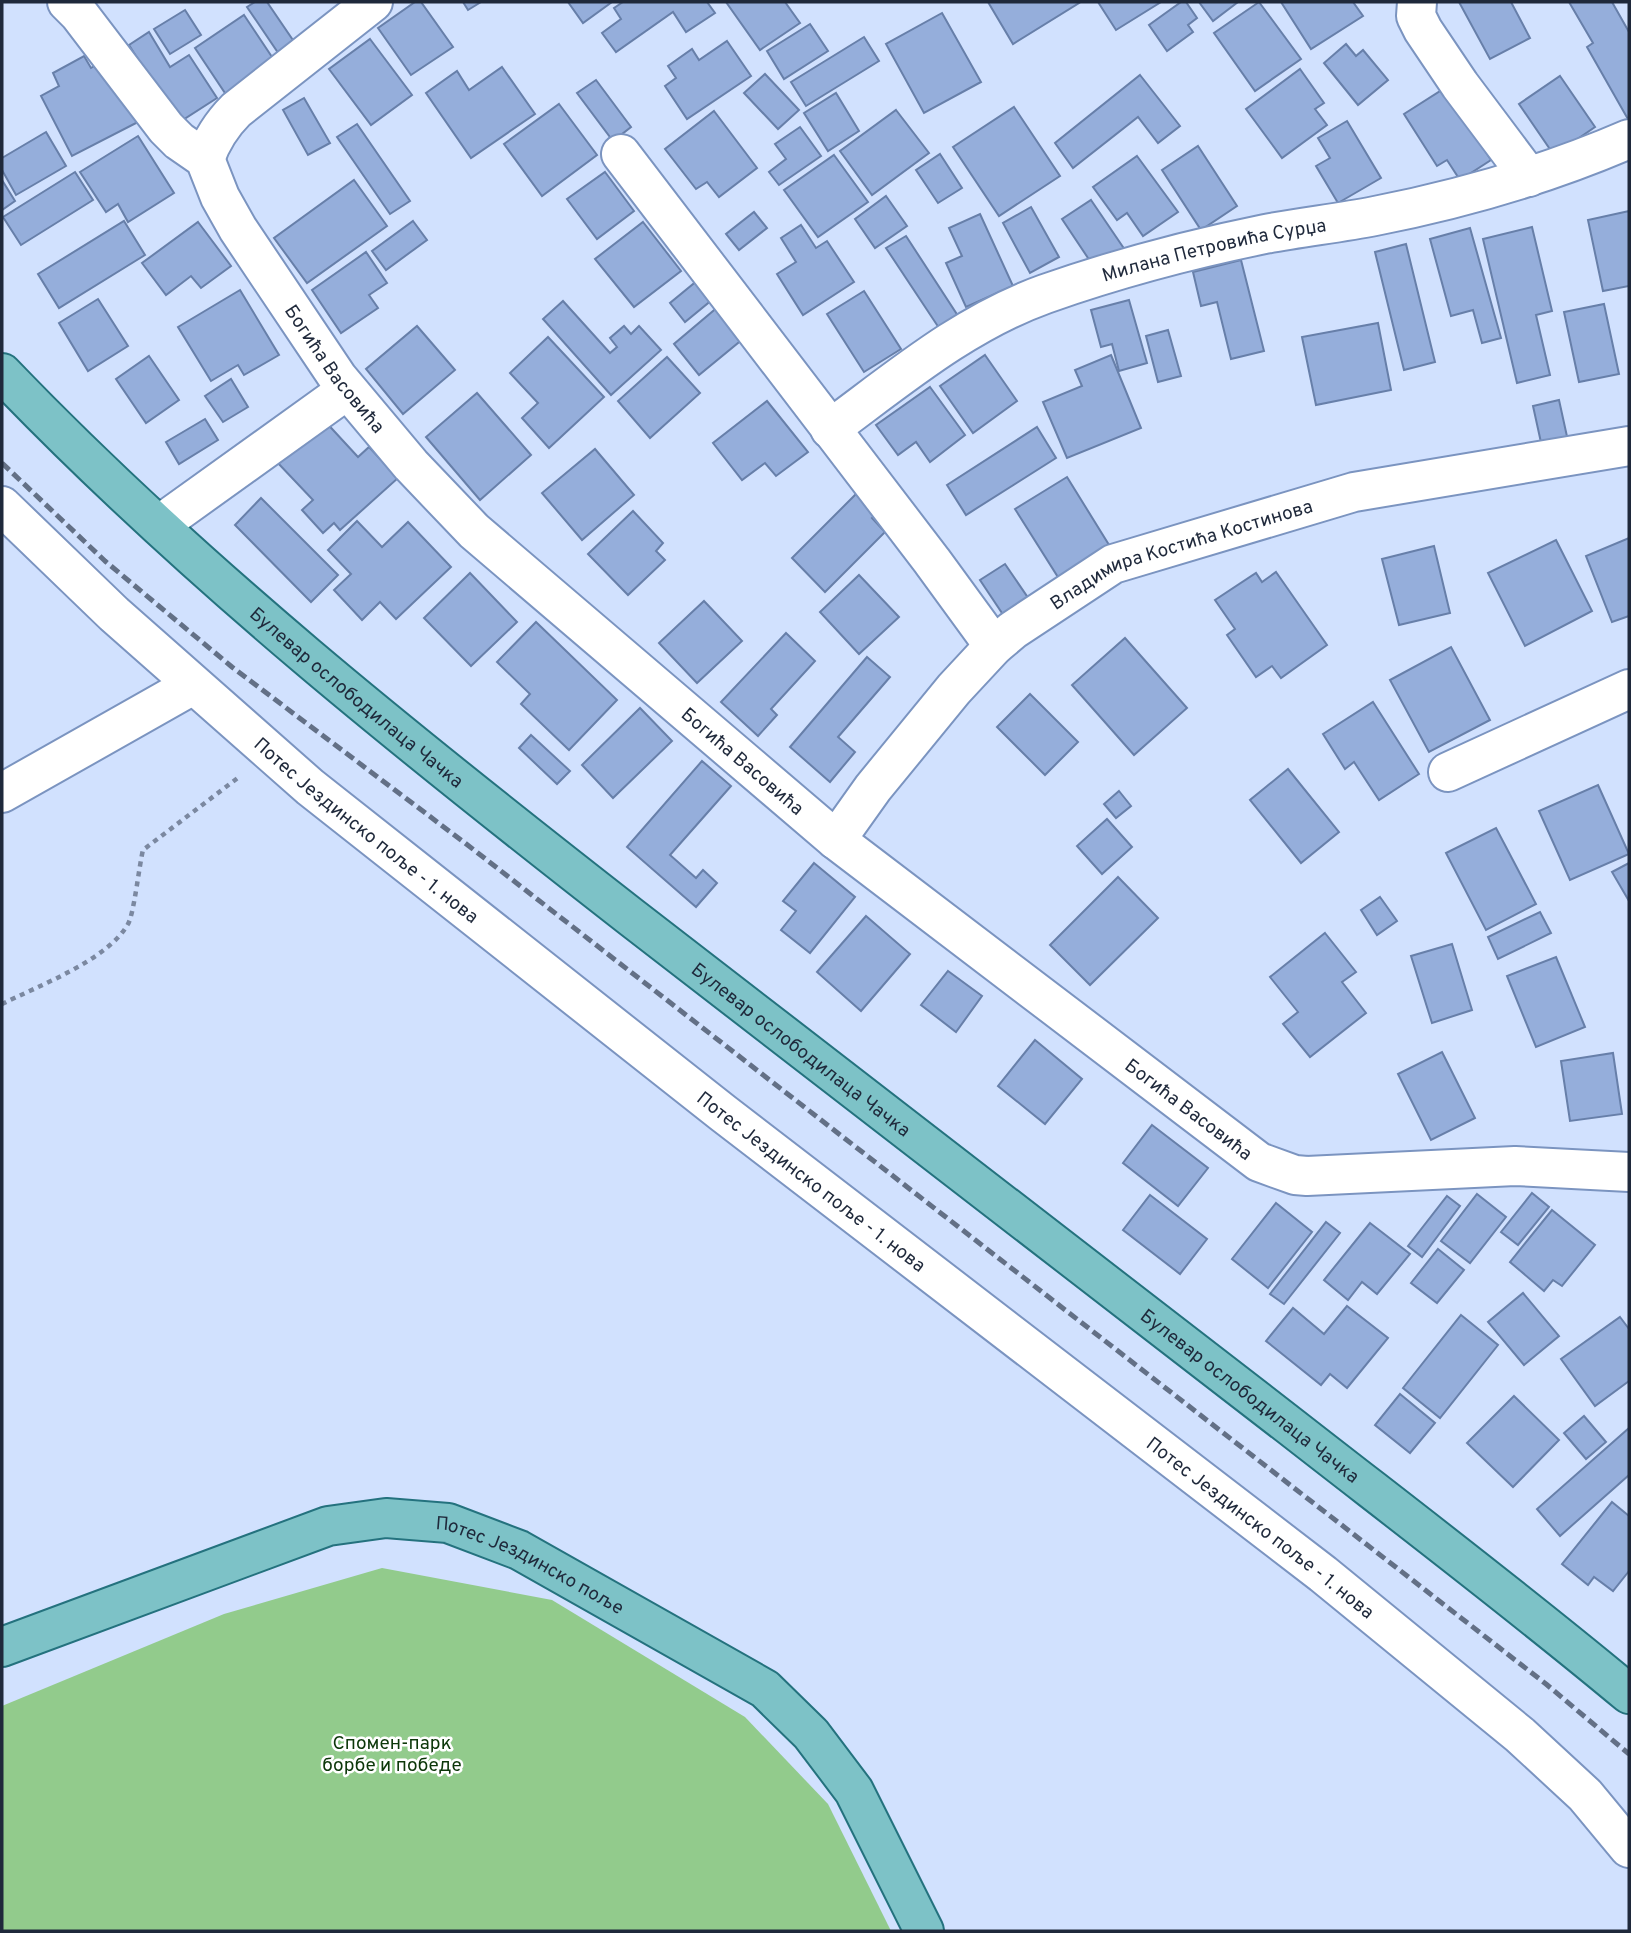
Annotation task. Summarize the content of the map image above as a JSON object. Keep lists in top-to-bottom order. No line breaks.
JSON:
{"streets":{"main road":["Булевар ослободилаца Чачка","Потес Јездинско поље"],"street":["Милана Петровића Сурџа","Богића Васовића","Владимира Костића Костинова","Потес Јездинско поље - 1. нова"]},"crossings":[["Богића Васовића","Владимира Костића Костинова"]],"parks":["Спомен-парк борбе и победе"]}
